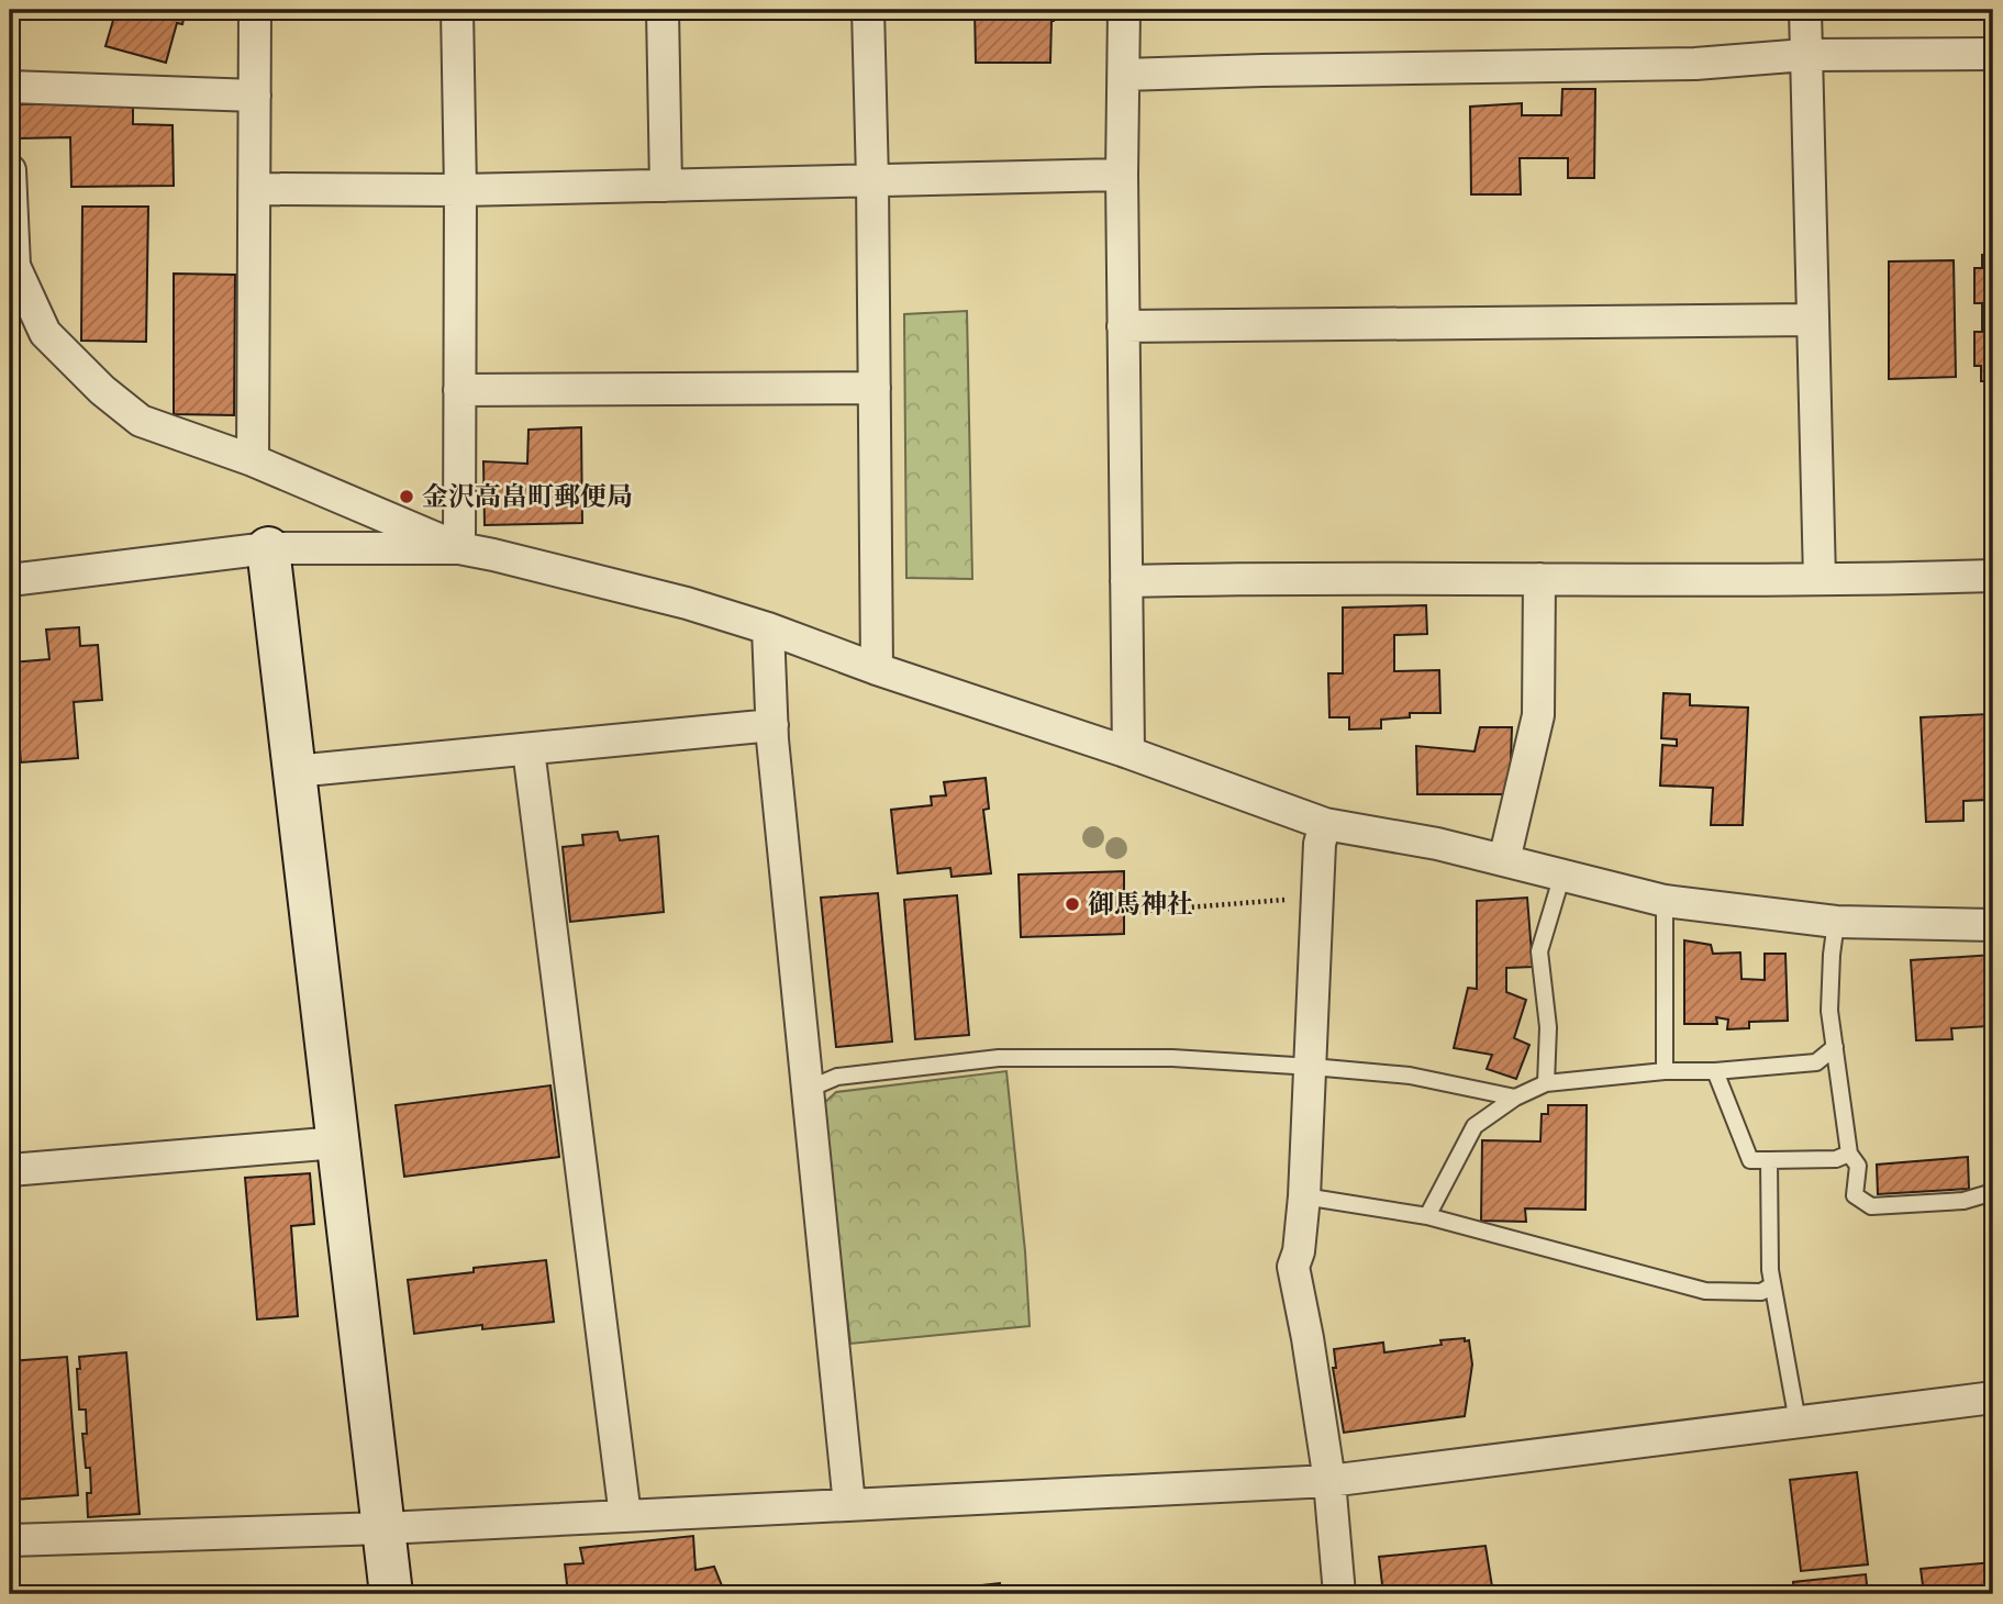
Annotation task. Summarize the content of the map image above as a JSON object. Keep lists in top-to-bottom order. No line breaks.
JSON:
{"places":["金沢高畠町郵便局","御馬神社"]}
